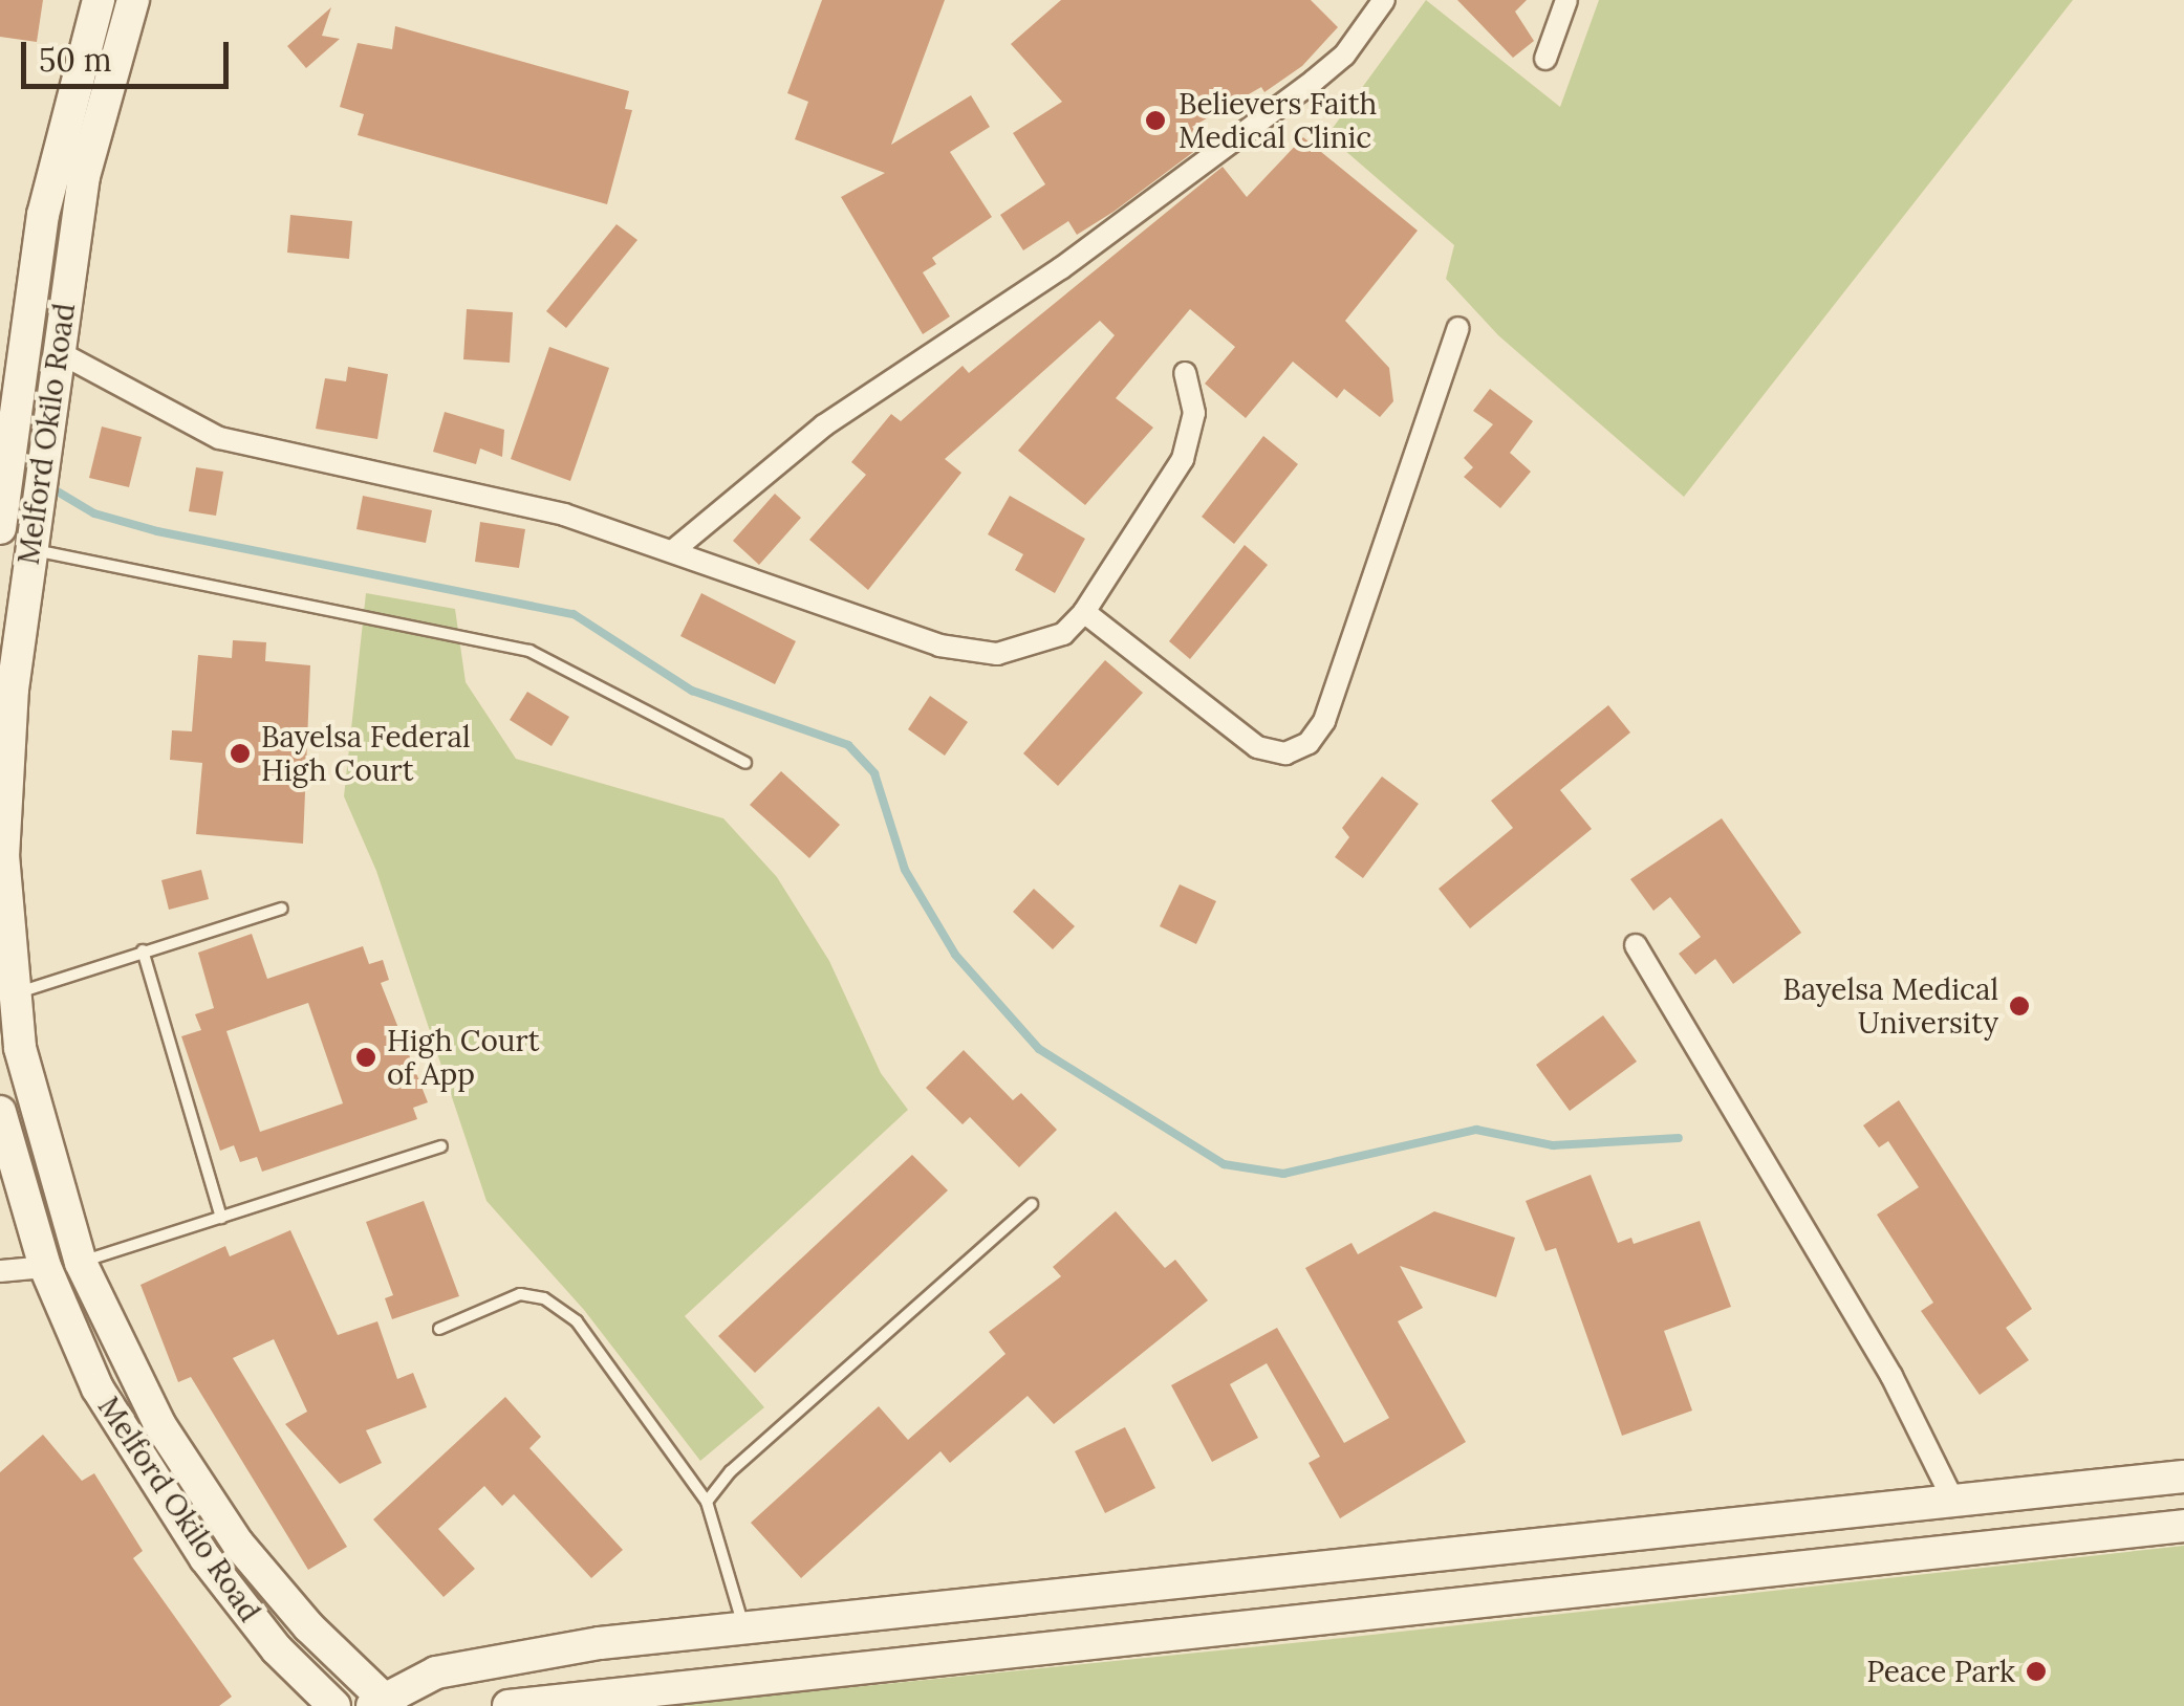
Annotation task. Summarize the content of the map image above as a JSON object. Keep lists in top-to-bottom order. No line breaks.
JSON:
{"streets":{"main road":["Melford Okilo Road"]},"places":["Believers Faith Medical Clinic","Bayelsa Federal High Court","Bayelsa Medical University","High Court of App","Peace Park"],"scale_bar":"50 m"}
